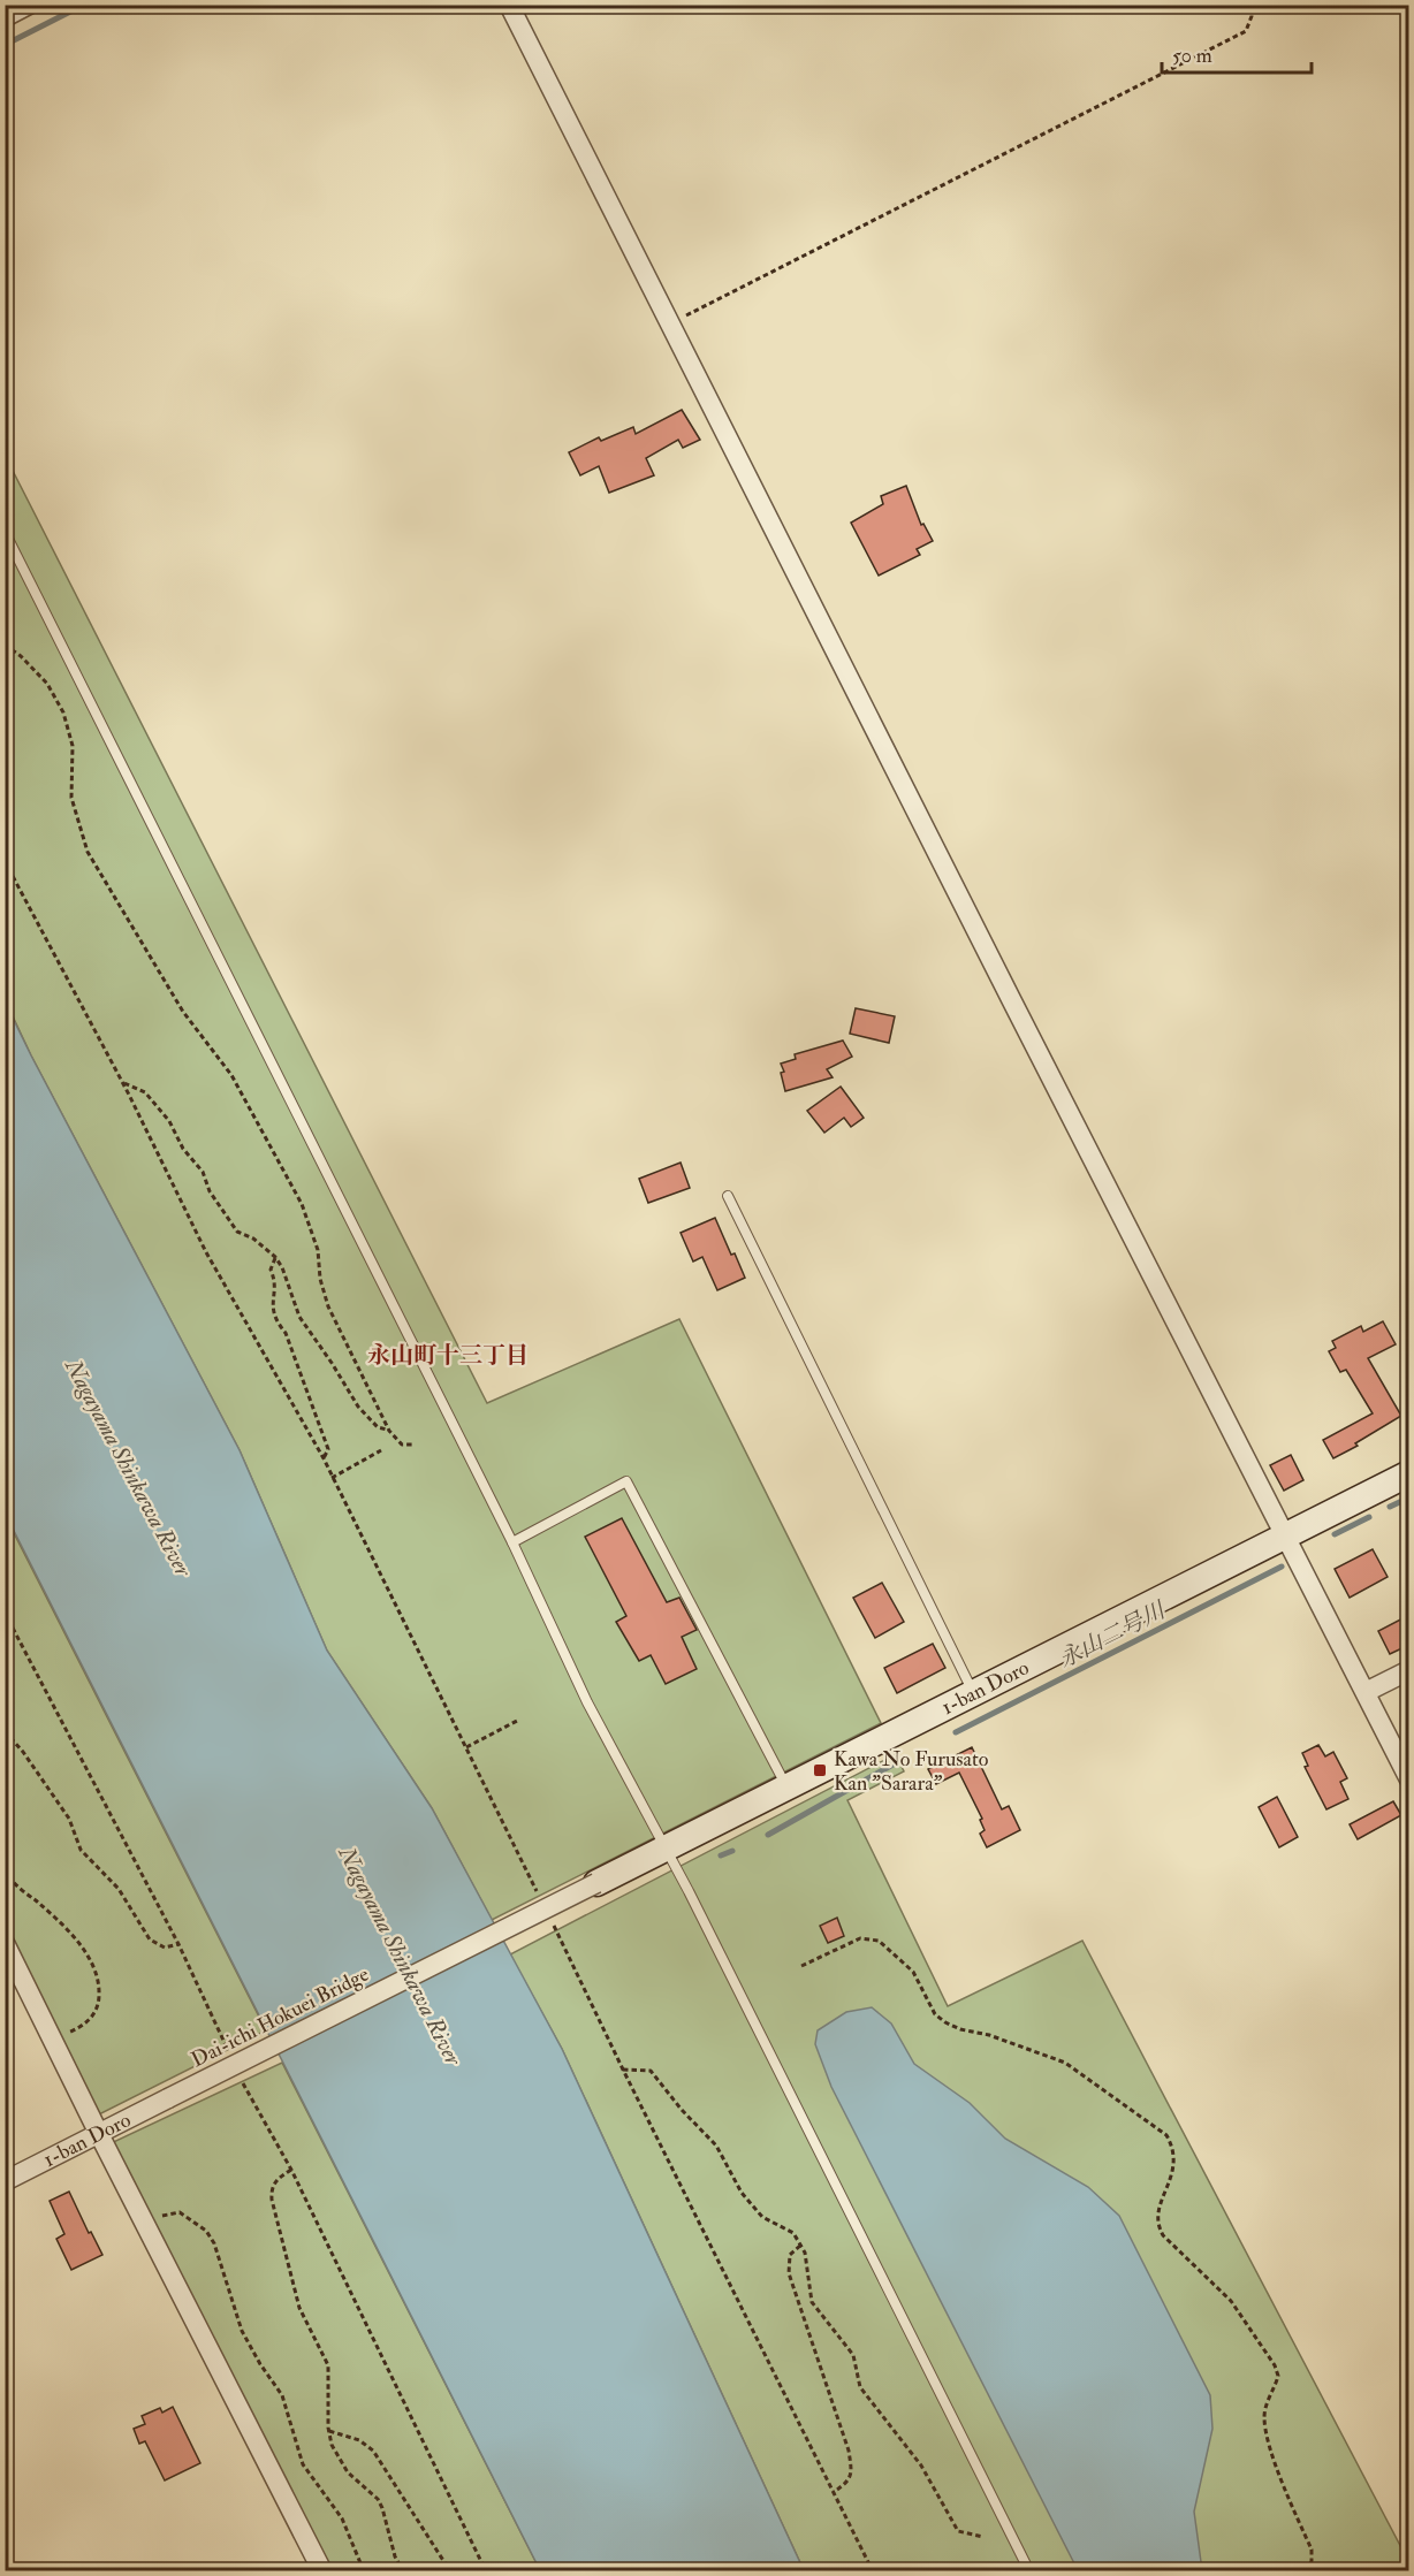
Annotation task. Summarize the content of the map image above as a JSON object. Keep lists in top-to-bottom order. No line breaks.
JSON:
{"streets":{"street":["1-ban Doro","Dai-ichi Hokuei Bridge"]},"crossings":[["1-ban Doro","Dai-ichi Hokuei Bridge"]],"districts":["永山町十三丁目"],"water":["Nagayama Shinkawa River","永山二号川"],"places":{"transit":["Kawa No Furusato Kan \"Sarara\""]},"scale_bar":"50 m"}
